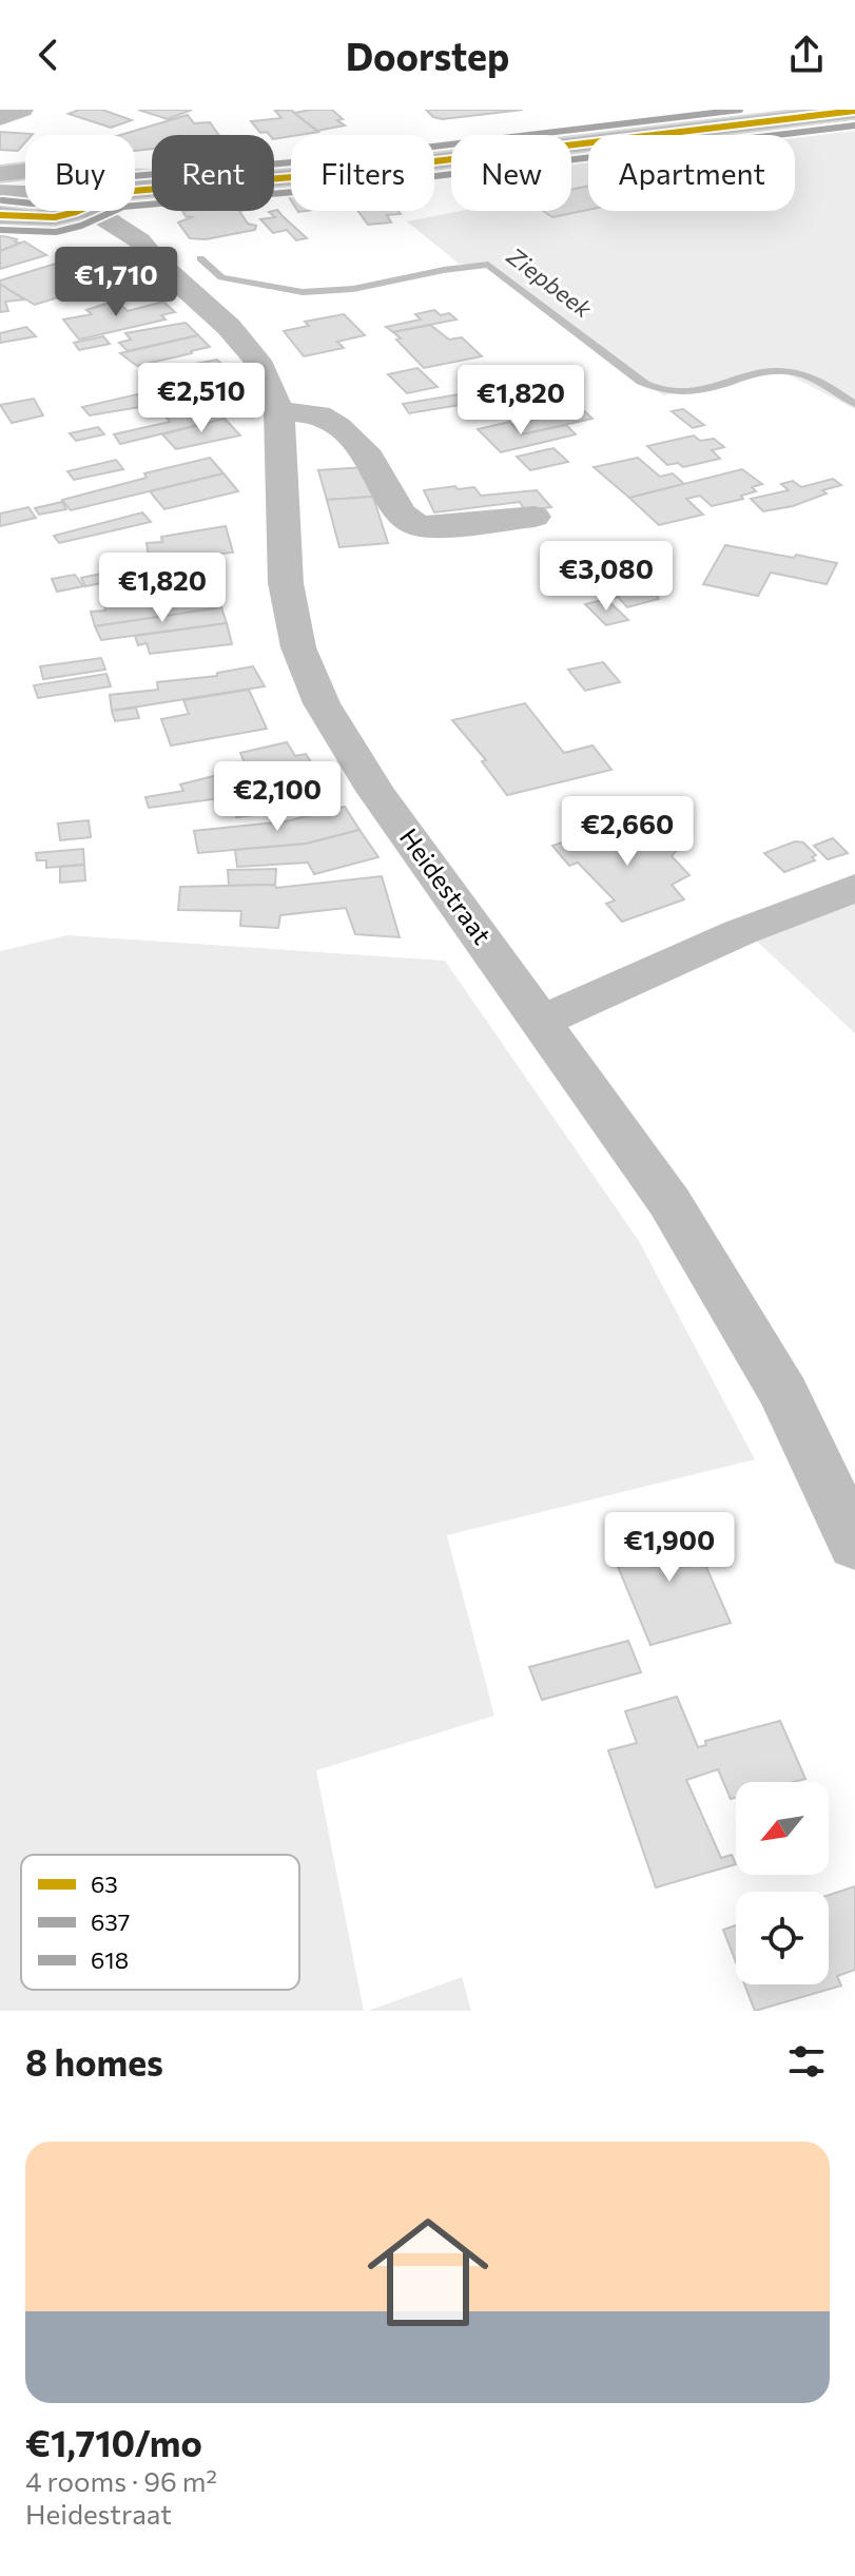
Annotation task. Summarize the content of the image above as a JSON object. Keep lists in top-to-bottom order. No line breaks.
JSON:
{"streets":{"street":["Heidestraat"]},"water":["Ziepbeek"],"lines":["transit line 618","transit line 63","transit line 637"],"legend":["63","637","618"],"north":"bottom left","page":{"header":"Doorstep","chip":["Buy","Rent","Filters","New","Apartment"],"price":["€1,710","€2,510","€1,820","€3,080","€1,820","€2,100","€2,660","€1,900"],"heading":"8 homes","list":[{"name":"€1,710/mo","note":"4 rooms · 96 m² · Heidestraat"}]}}
